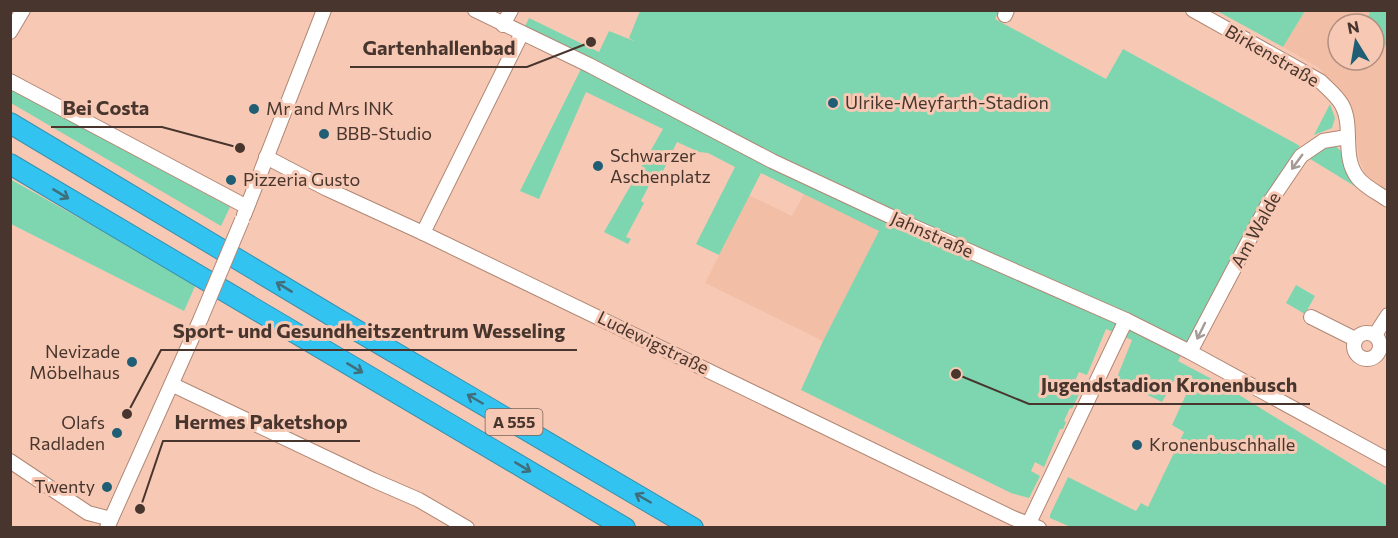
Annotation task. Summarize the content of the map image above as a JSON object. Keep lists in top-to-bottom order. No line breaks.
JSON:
{"streets":{"highway":["A 555"],"street":["Birkenstraße","Am Walde","Jahnstraße","Ludewigstraße"]},"crossings":[["Birkenstraße","Am Walde"],["Am Walde","Jahnstraße"]],"one_way":["Am Walde"],"places":["Gartenhallenbad","Ulrike-Meyfarth-Stadion","Mr and Mrs INK","BBB-Studio","Bei Costa","Schwarzer Aschenplatz","Pizzeria Gusto","Nevizade Möbelhaus","Jugendstadion Kronenbusch","Sport- und Gesundheitszentrum Wesseling","Olafs Radladen","Kronenbuschhalle","Twenty","Hermes Paketshop"],"north":"top"}
